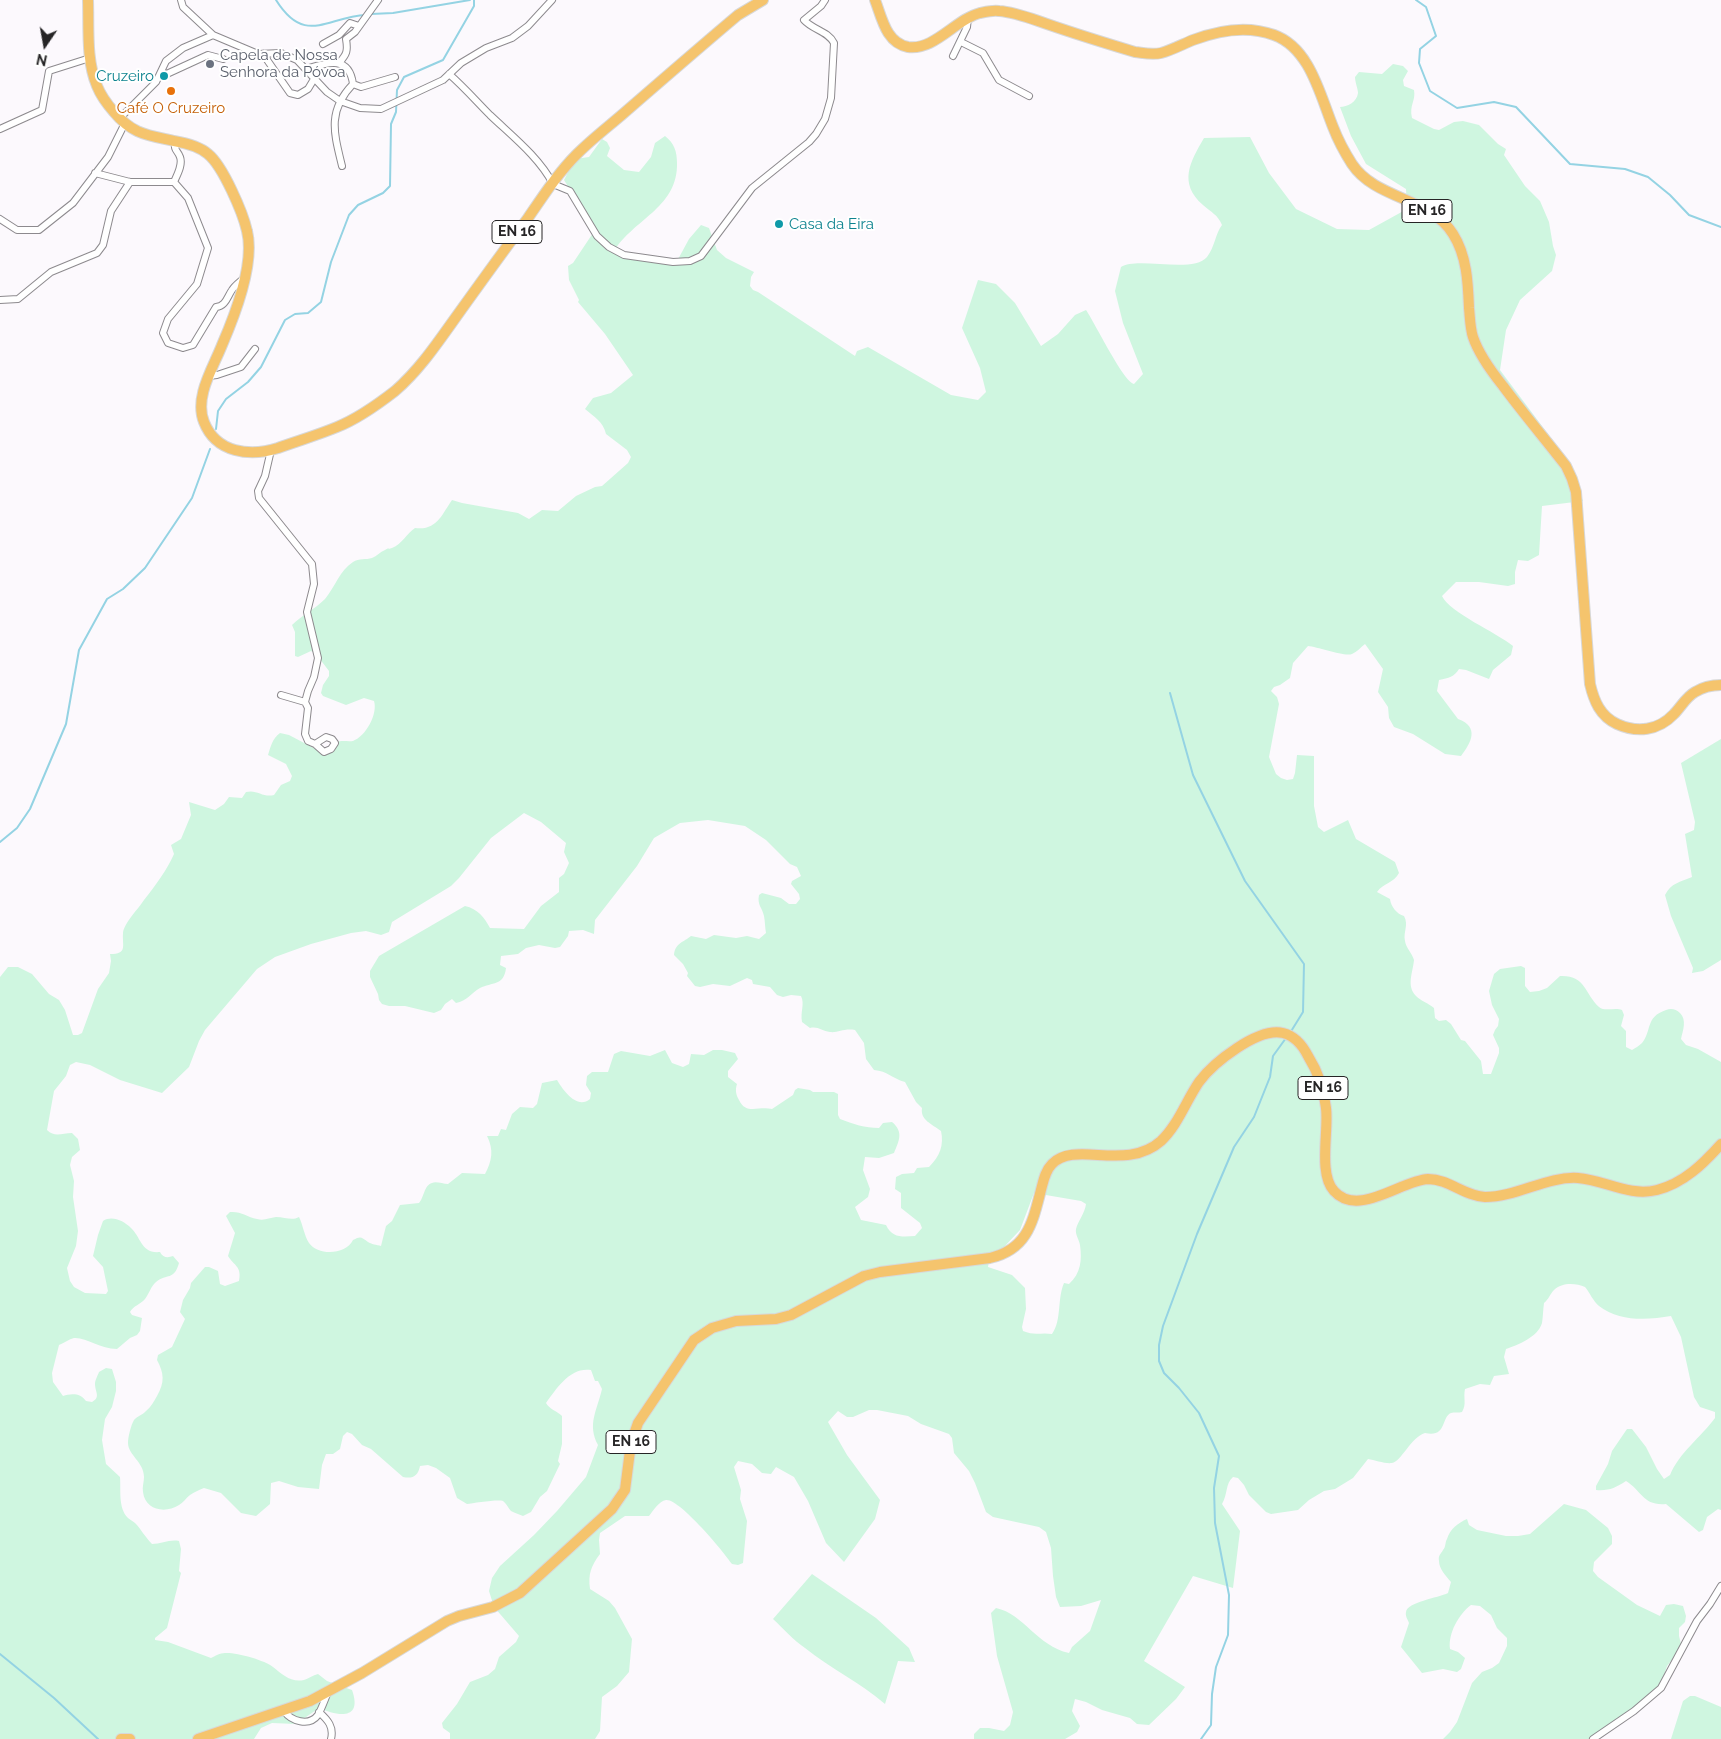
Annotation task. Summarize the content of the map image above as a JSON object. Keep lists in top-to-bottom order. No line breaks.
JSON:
{"streets":{"main road":["EN 16"]},"places":["Capela de Nossa Senhora da Póvoa","Cruzeiro","Café O Cruzeiro","Casa da Eira"],"north":"bottom"}
